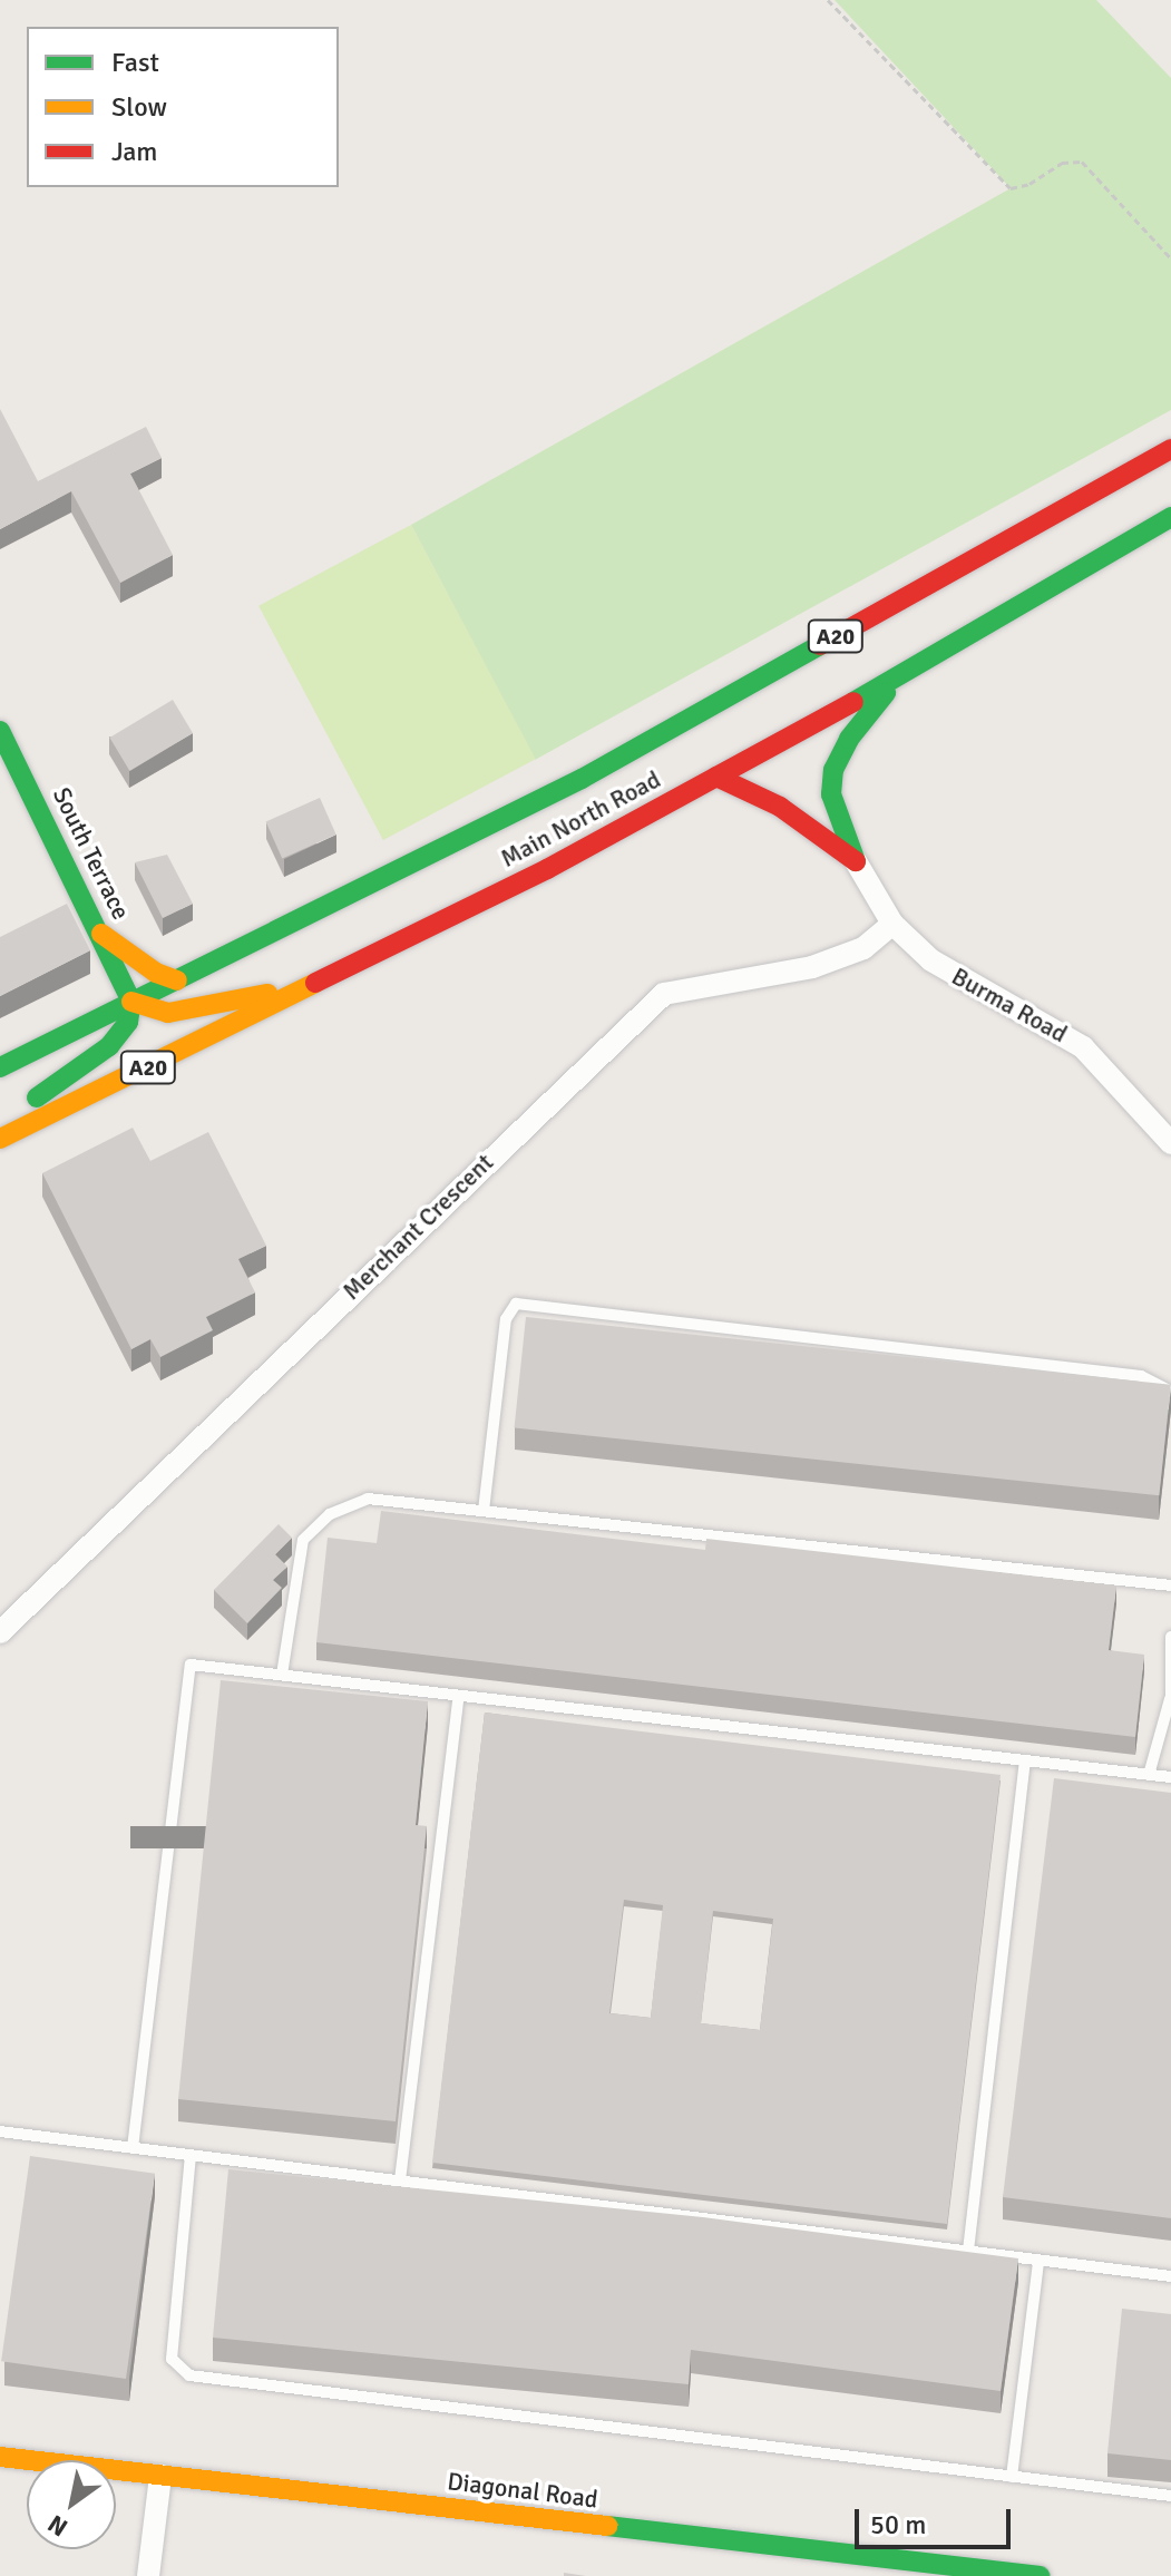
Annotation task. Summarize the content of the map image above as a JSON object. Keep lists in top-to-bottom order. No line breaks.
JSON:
{"streets":{"main road":["A20","Main North Road","South Terrace","Diagonal Road"],"street":["Burma Road","Merchant Crescent"]},"crossings":[["Main North Road","South Terrace"],["Burma Road","Merchant Crescent"]],"legend":["Fast","Slow","Jam"],"scale_bar":"50 m","north":"bottom left"}
